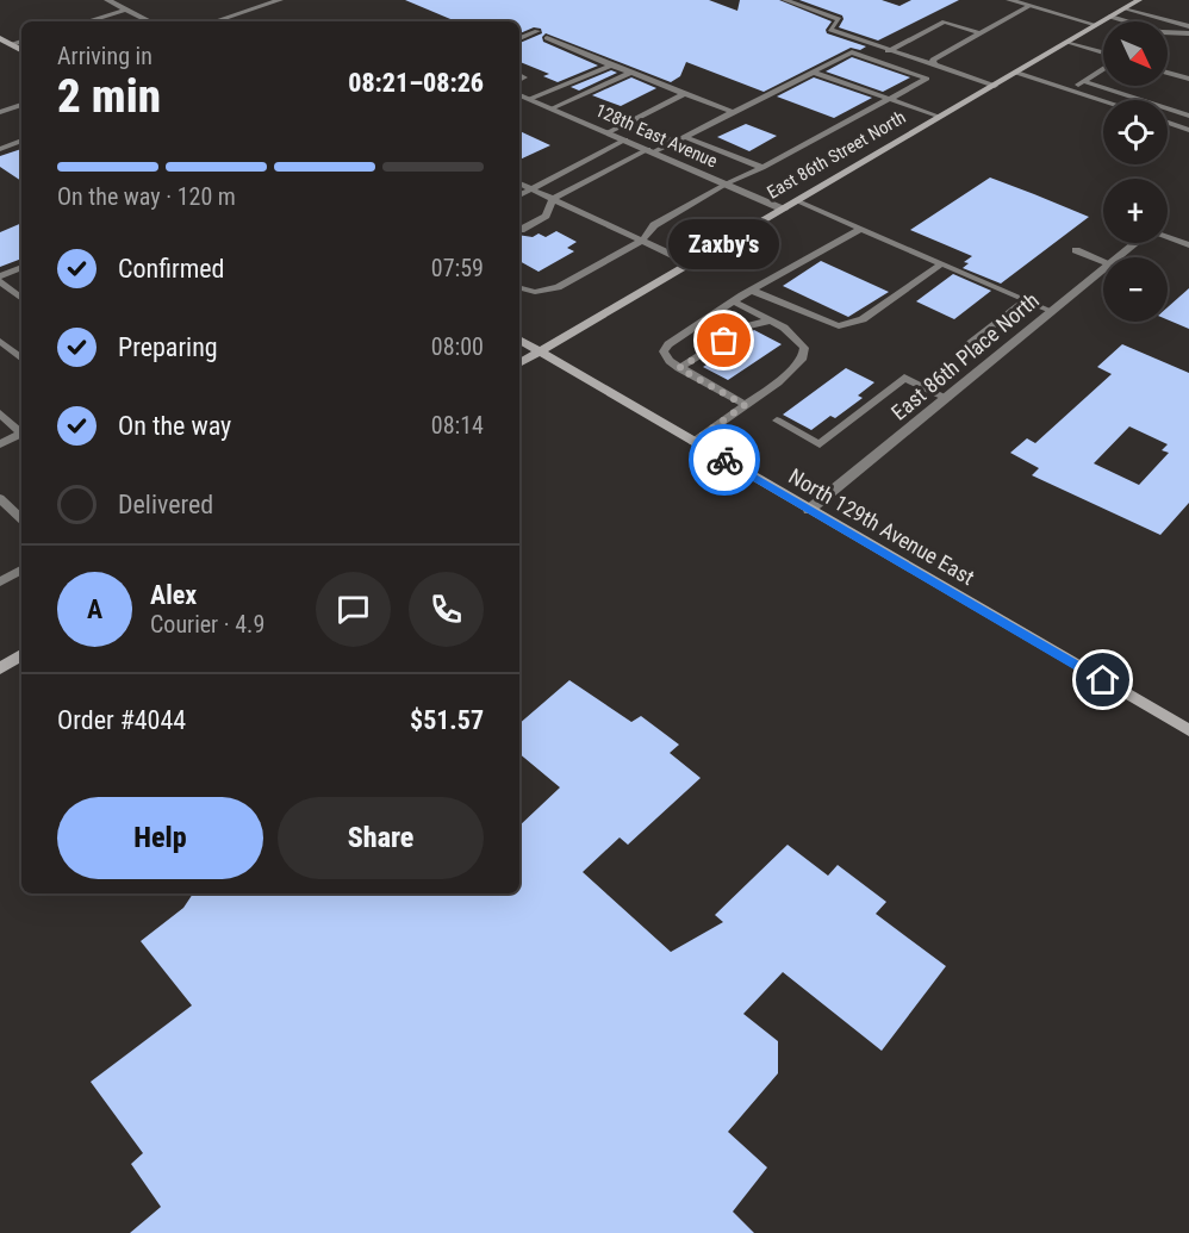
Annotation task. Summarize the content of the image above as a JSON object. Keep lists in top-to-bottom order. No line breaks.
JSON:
{"streets":{"main road":["East 86th Street North","North 129th Avenue East"],"street":["128th East Avenue","East 86th Place North"]},"crossings":[["128th East Avenue","East 86th Street North"],["East 86th Street North","North 129th Avenue East"],["East 86th Place North","North 129th Avenue East"]],"places":["Zaxby's"],"north":"bottom right","page":{"map_buttons":["+","−"],"heading":["2 min","Arriving in","08:21–08:26"],"panel":["Alex","Courier · 4.9","Order #4044","$51.57"],"bar":"On the way · 120 m","bubble":"Zaxby's","list":[["Confirmed","07:59"],["Preparing","08:00"],["On the way","08:14"],"Delivered"],"round":"A","buttons":["Help","Share"]}}
